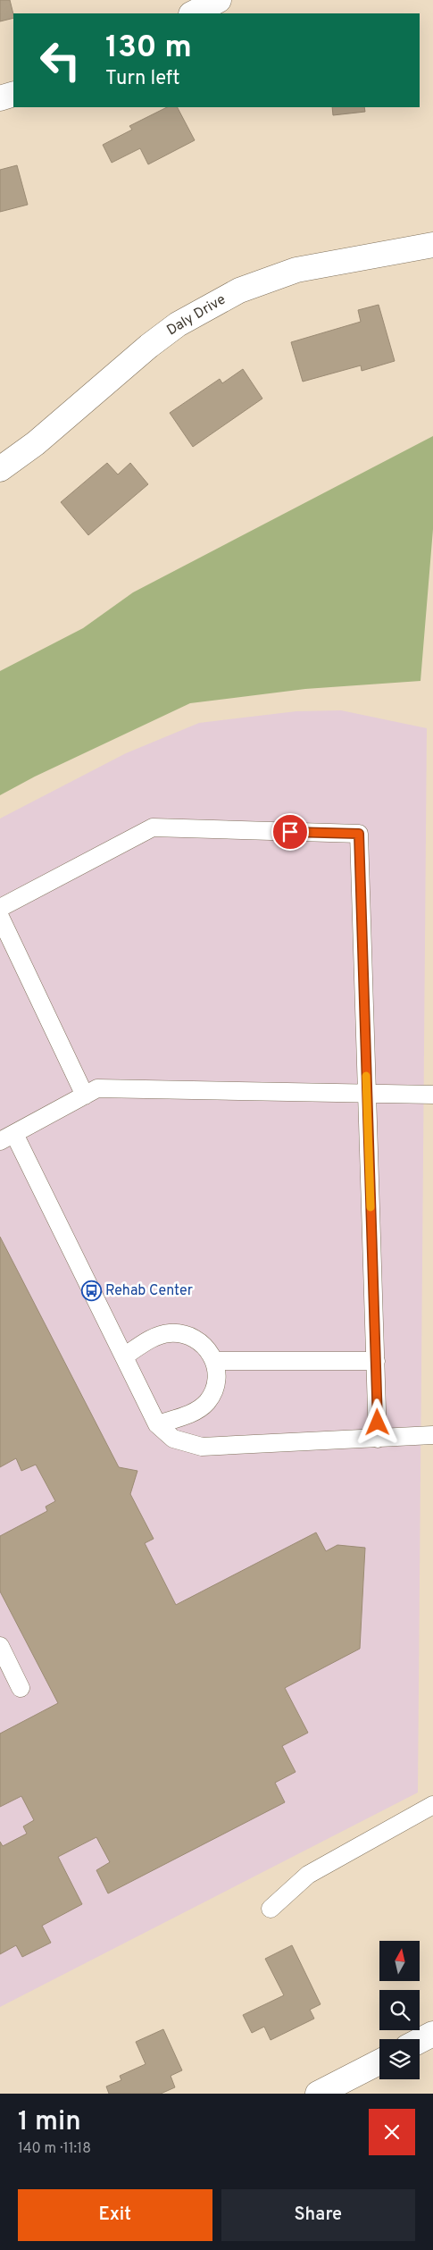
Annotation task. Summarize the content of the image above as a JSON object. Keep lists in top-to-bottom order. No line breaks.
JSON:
{"streets":{"street":["Daly Drive"]},"places":{"bus stop":["Rehab Center"]},"north":"top","page":{"turn":["130 m","Turn left"],"heading":["1 min","140 m · 11:18"],"buttons":["Exit","Share"]}}
